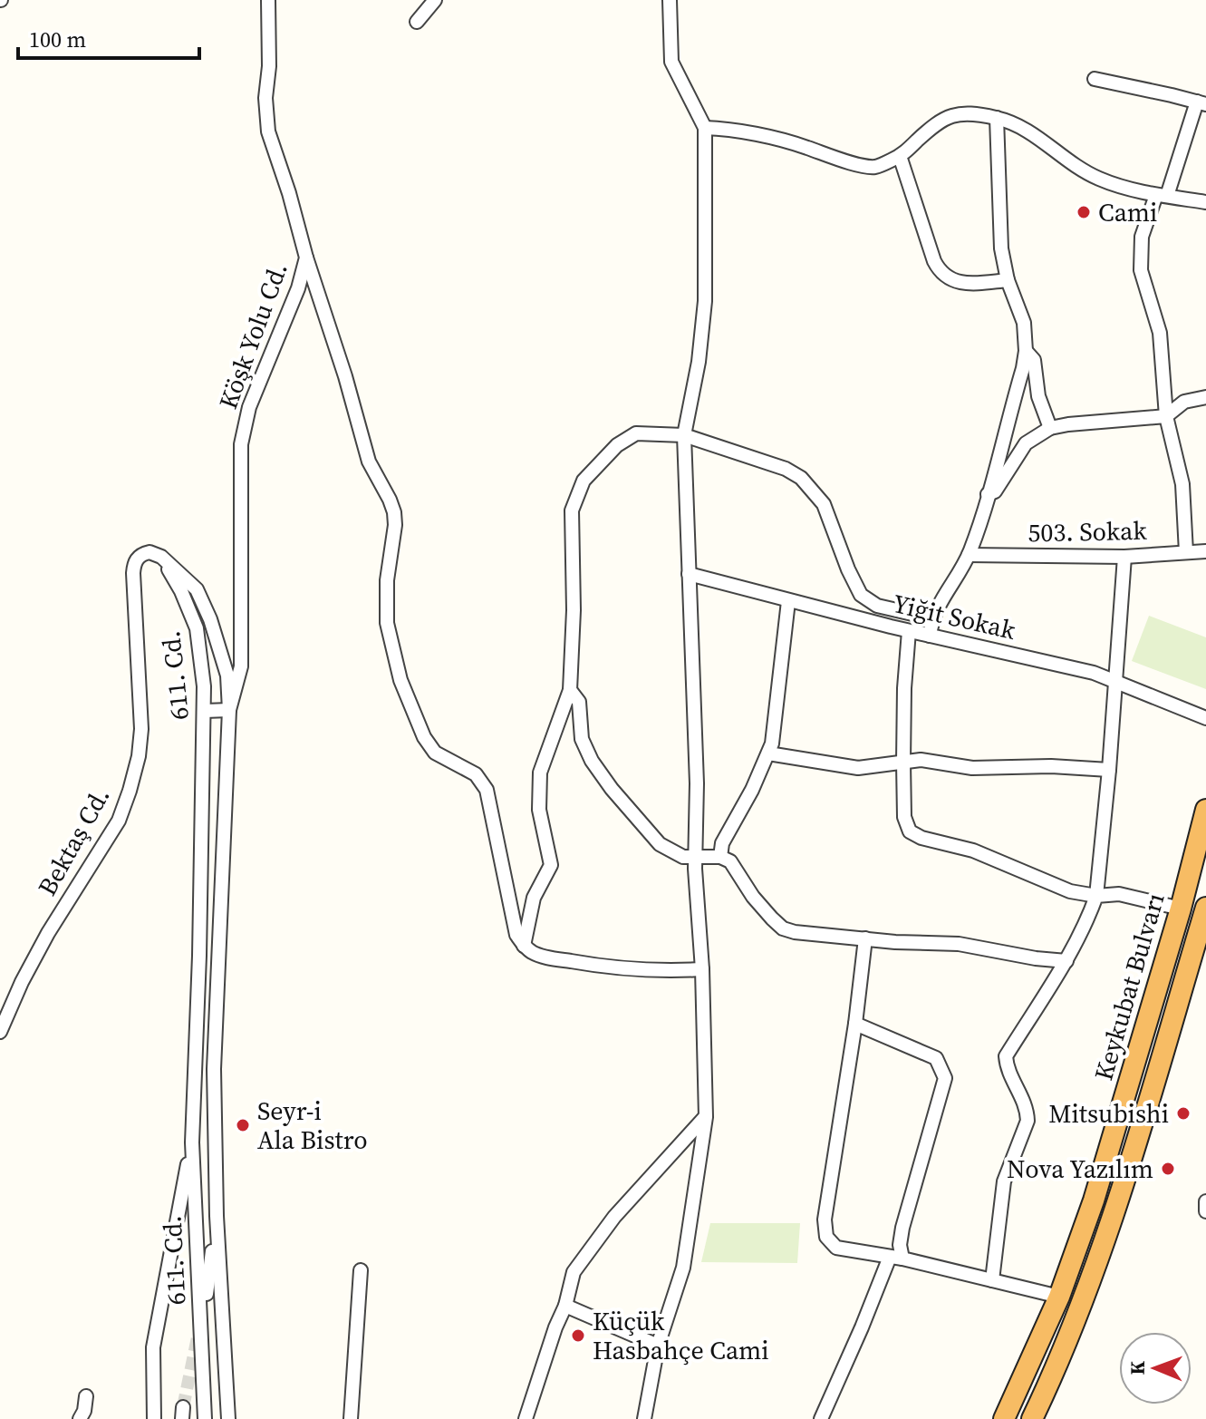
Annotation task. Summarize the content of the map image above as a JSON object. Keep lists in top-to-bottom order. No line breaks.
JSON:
{"streets":{"highway":["Keykubat Bulvarı"],"street":["Köşk Yolu Cd.","503. Sokak","Yiğit Sokak","611. Cd.","Bektaş Cd."]},"crossings":[["Köşk Yolu Cd.","611. Cd."],["611. Cd.","Bektaş Cd."]],"places":["Cami","Mitsubishi","Seyr-i Ala Bistro","Nova Yazılım","Küçük Hasbahçe Cami"],"scale_bar":"100 m","north":"left"}
